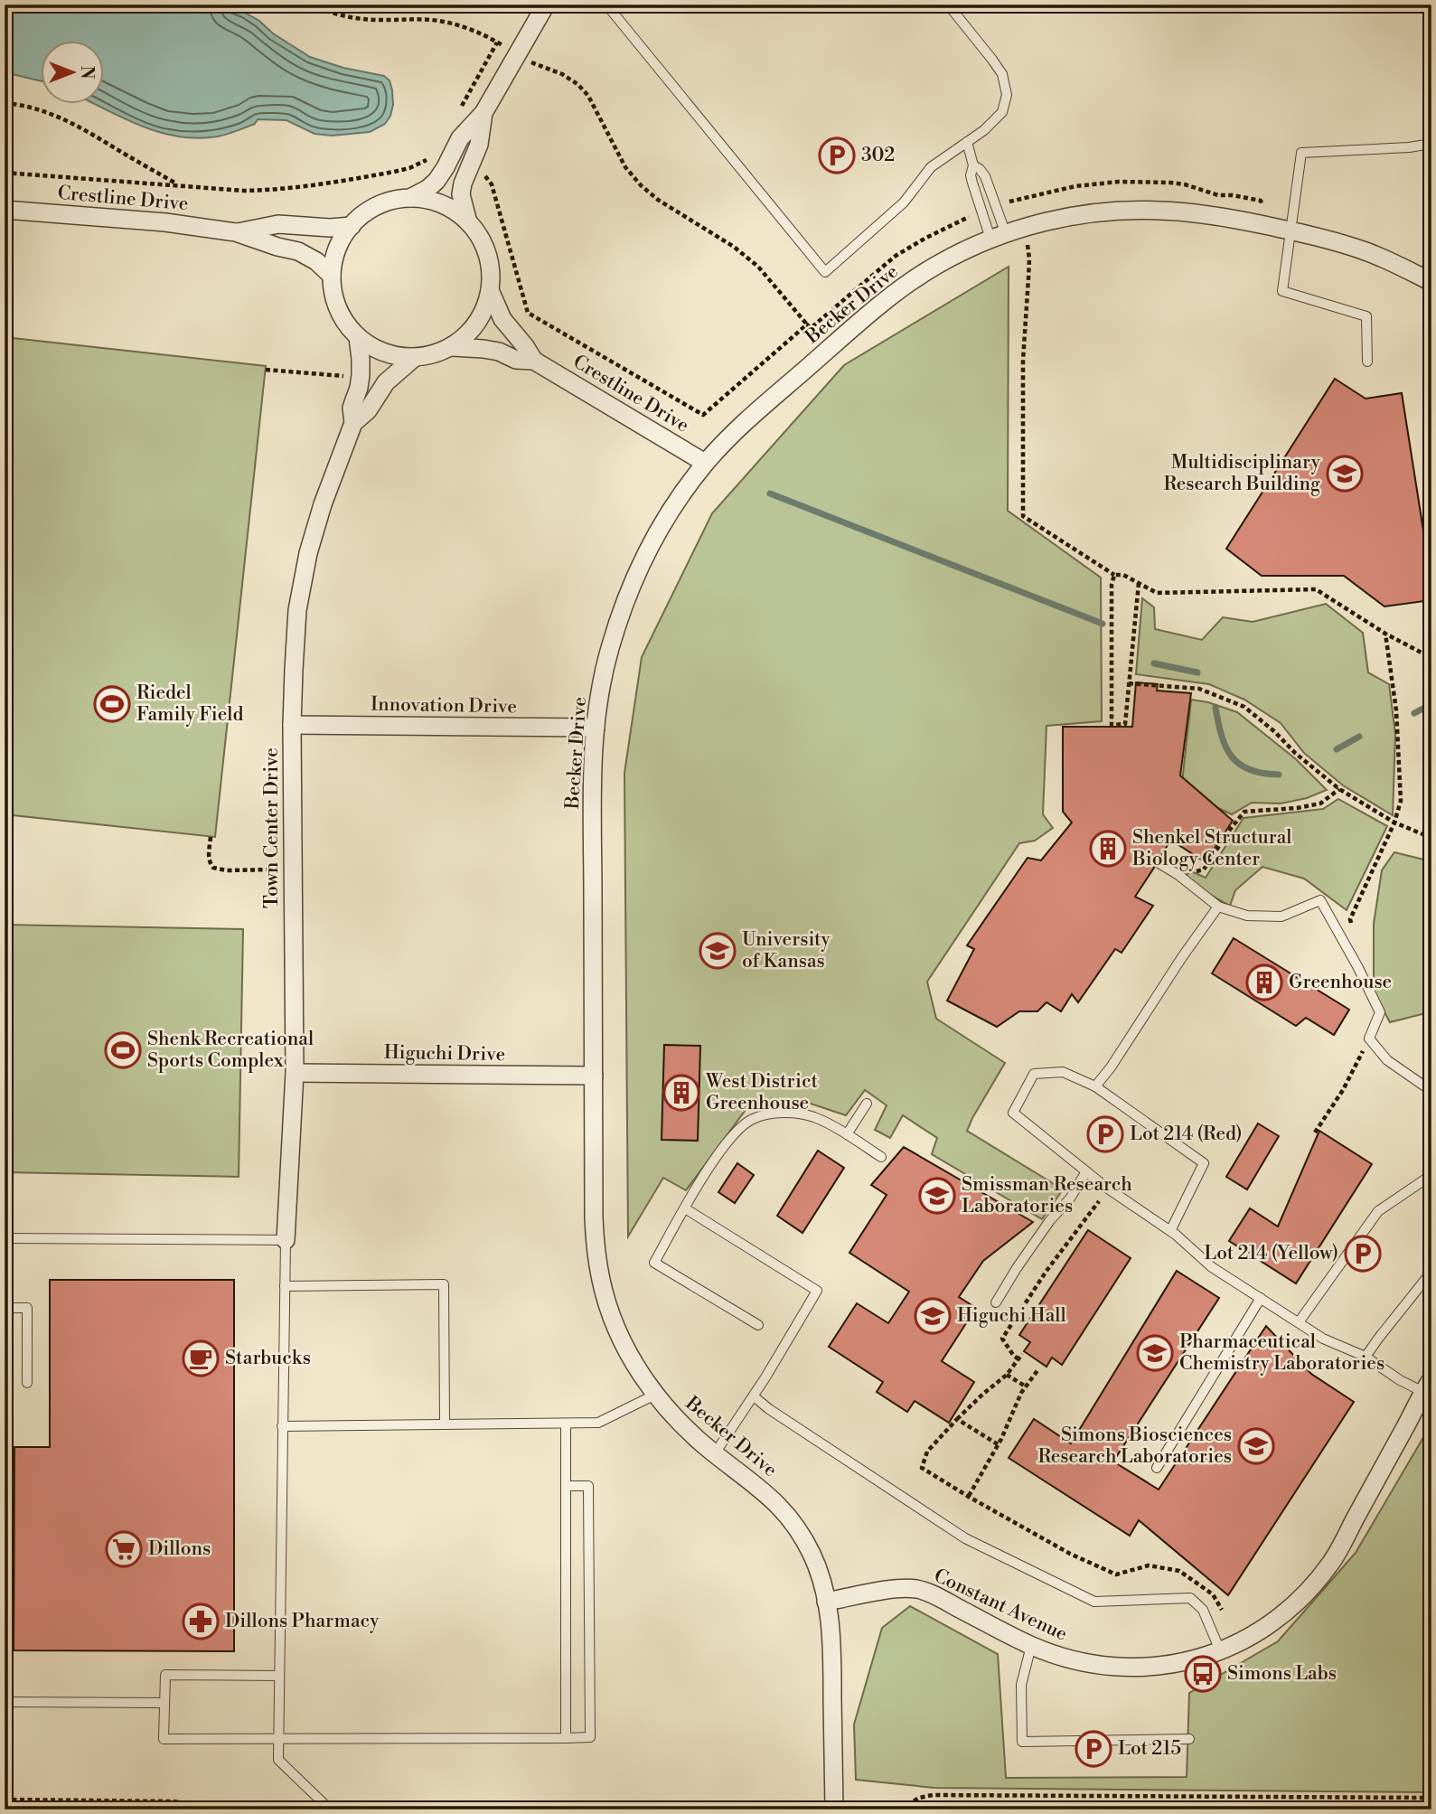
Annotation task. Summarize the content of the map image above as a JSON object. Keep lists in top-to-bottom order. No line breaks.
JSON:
{"streets":{"street":["Crestline Drive","Becker Drive","Innovation Drive","Town Center Drive","Higuchi Drive","Constant Avenue"]},"crossings":[["Crestline Drive","Becker Drive"],["Crestline Drive","Town Center Drive"],["Becker Drive","Innovation Drive"],["Becker Drive","Higuchi Drive"],["Becker Drive","Constant Avenue"],["Innovation Drive","Town Center Drive"],["Town Center Drive","Higuchi Drive"]],"places":{"parking":["302","Lot 214 (Red)","Lot 214 (Yellow)","Lot 215"],"school or university":["Multidisciplinary Research Building","University of Kansas","Smissman Research Laboratories","Higuchi Hall","Pharmaceutical Chemistry Laboratories","Simons Biosciences Research Laboratories"],"sports":["Riedel Family Field","Shenk Recreational Sports Complex"],"building":["Shenkel Structural Biology Center","Greenhouse","West District Greenhouse"],"cafe":["Starbucks"],"supermarket":["Dillons"],"pharmacy":["Dillons Pharmacy"],"bus stop":["Simons Labs"]},"north":"right"}
